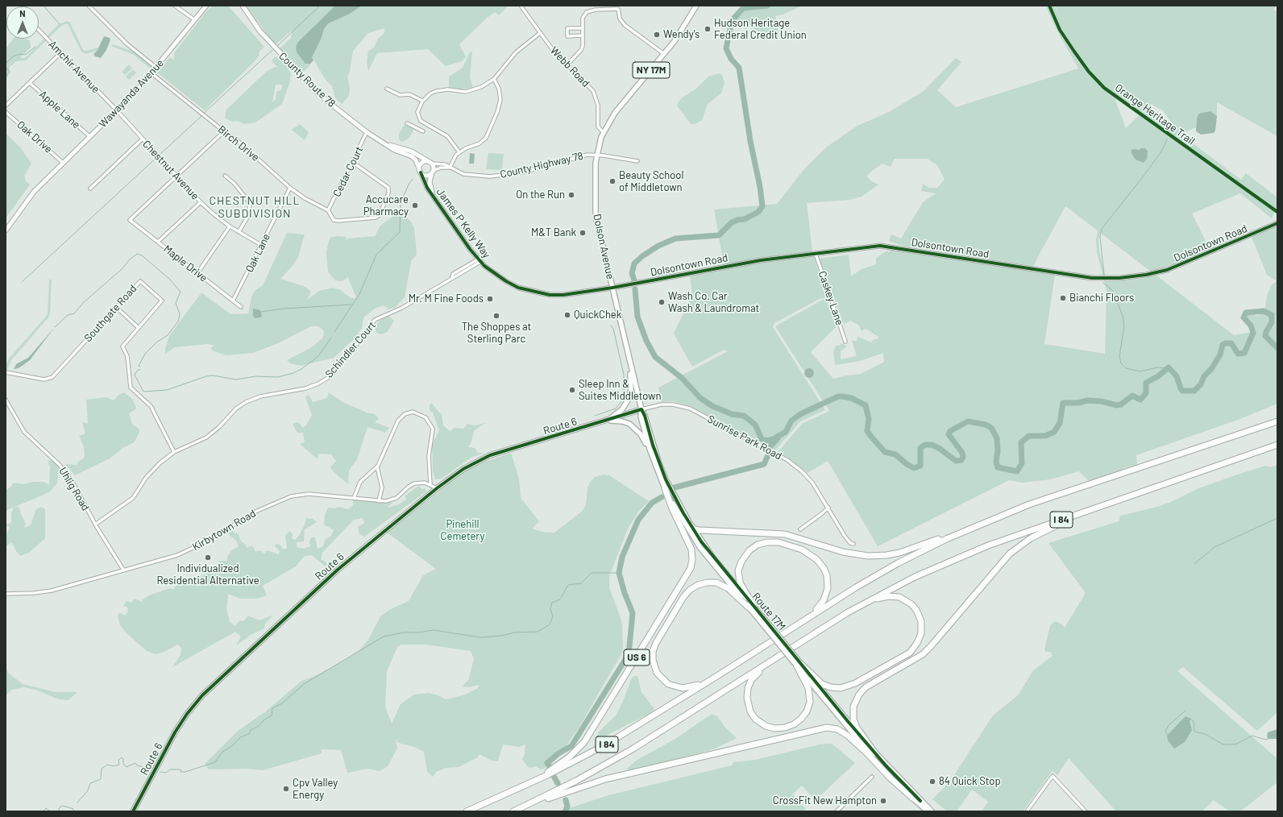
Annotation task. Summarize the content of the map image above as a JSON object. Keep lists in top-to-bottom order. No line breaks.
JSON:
{"streets":{"highway":["I 84","US 6"],"main road":["NY 17M","Dolson Avenue","Route 6","Route 17M"],"street":["Amchir Avenue","Webb Road","County Route 78","Wawayanda Avenue","Apple Lane","Oak Drive","Birch Drive","County Highway 78","Chestnut Avenue","Cedar Court","James P Kelly Way","Dolsontown Road","Oak Lane","Maple Drive","Caskey Lane","Southgate Road","Schindler Court","Sunrise Park Road","Uhlig Road","Kirbytown Road"],"cycle path":["Orange Heritage Trail"]},"crossings":[["Amchir Avenue","Wawayanda Avenue"],["Amchir Avenue","Chestnut Avenue"],["Webb Road","Dolson Avenue"],["NY 17M","James P Kelly Way"],["NY 17M","Dolsontown Road"],["NY 17M","Dolson Avenue"],["NY 17M","Sunrise Park Road"],["NY 17M","Route 17M"],["NY 17M","US 6"],["County Route 78","County Highway 78"],["County Route 78","Cedar Court"],["County Route 78","James P Kelly Way"],["Wawayanda Avenue","Apple Lane"],["Wawayanda Avenue","Oak Drive"],["Wawayanda Avenue","Birch Drive"],["Wawayanda Avenue","Chestnut Avenue"],["Birch Drive","Cedar Court"],["Birch Drive","Oak Lane"],["County Highway 78","James P Kelly Way"],["County Highway 78","Dolson Avenue"],["Chestnut Avenue","Oak Lane"],["Chestnut Avenue","Maple Drive"],["James P Kelly Way","Dolsontown Road"],["James P Kelly Way","Dolson Avenue"],["James P Kelly Way","Schindler Court"],["Dolsontown Road","Dolson Avenue"],["Dolsontown Road","Caskey Lane"],["Oak Lane","Maple Drive"],["Southgate Road","Schindler Court"],["Schindler Court","Uhlig Road"],["Route 6","Kirbytown Road"],["Route 6","US 6"],["Sunrise Park Road","Route 17M"],["Sunrise Park Road","US 6"],["Uhlig Road","Kirbytown Road"],["I 84","US 6"],["Route 17M","US 6"]],"districts":["CHESTNUT HILL SUBDIVISION"],"parks":["Pinehill Cemetery"],"places":["Hudson Heritage Federal Credit Union","Wendy's","Beauty School of Middletown","On the Run","Accucare Pharmacy","M&T Bank","Bianchi Floors","Mr. M Fine Foods","Wash Co. Car Wash & Laundromat","QuickChek","The Shoppes at Sterling Parc","Sleep Inn & Suites Middletown","Individualized Residential Alternative","84 Quick Stop","Cpv Valley Energy","CrossFit New Hampton"],"north":"top"}
